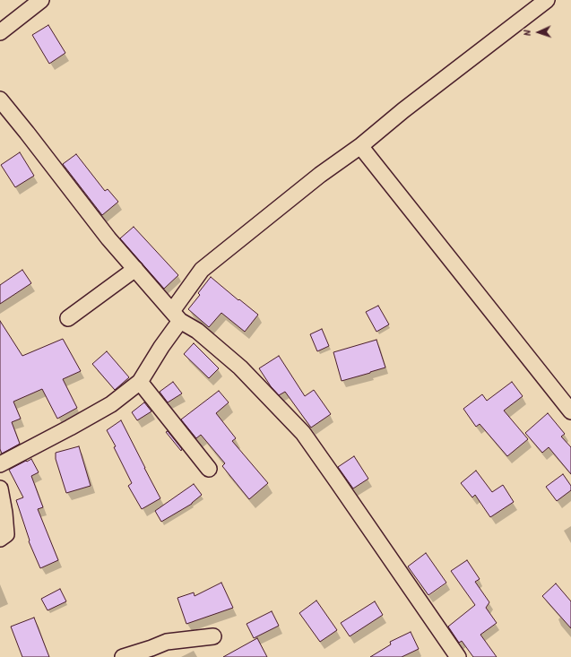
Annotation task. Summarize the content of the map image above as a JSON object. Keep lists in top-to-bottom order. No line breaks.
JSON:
{"north":"left"}
